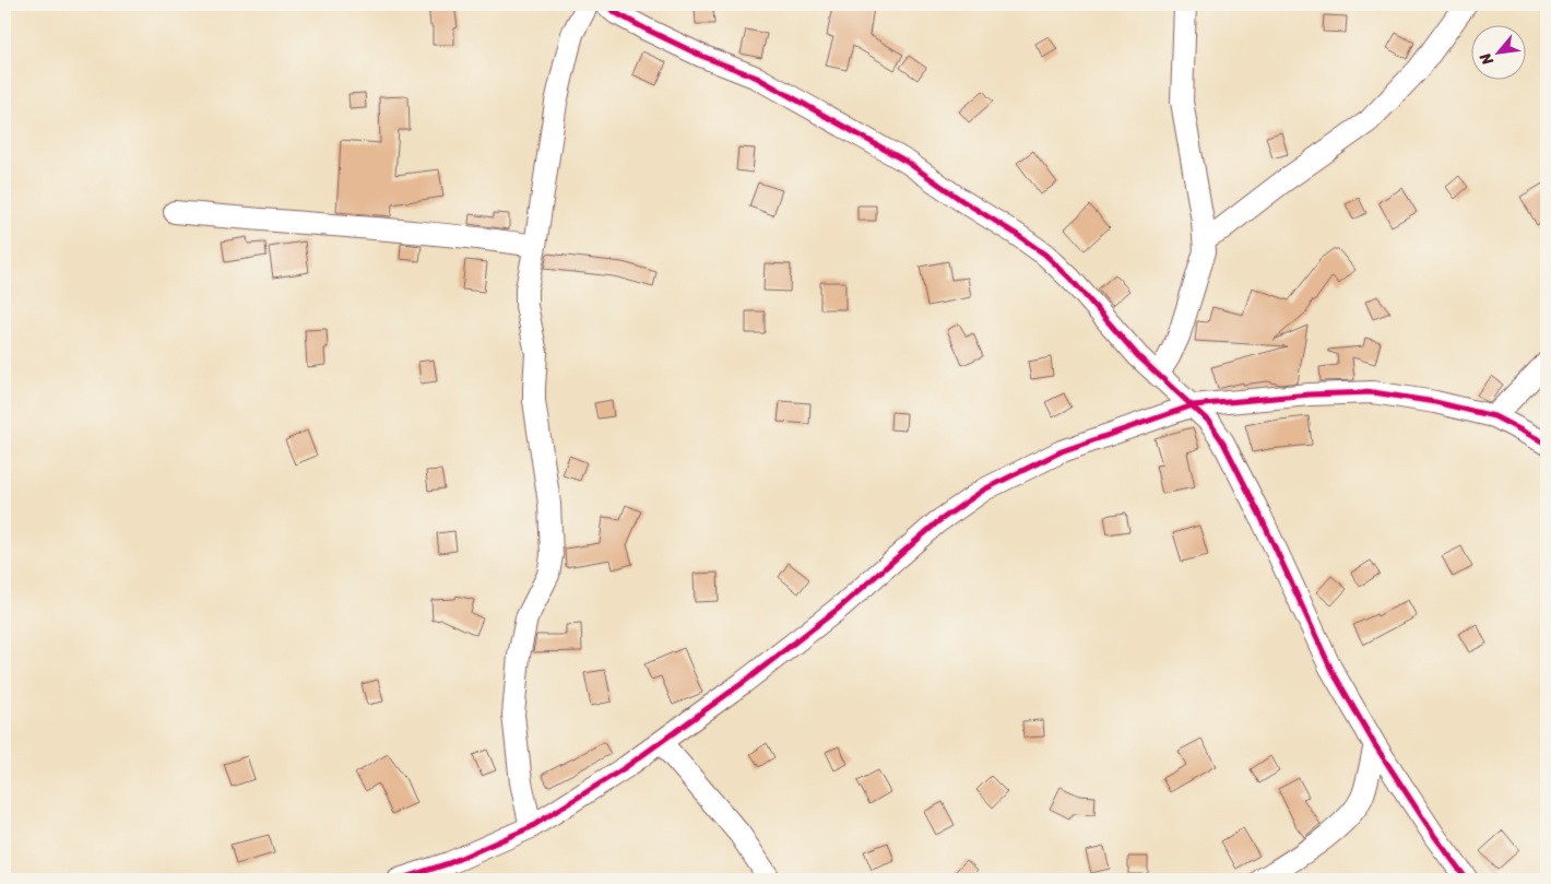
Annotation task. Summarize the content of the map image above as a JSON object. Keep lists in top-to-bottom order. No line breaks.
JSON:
{"north":"bottom left"}
